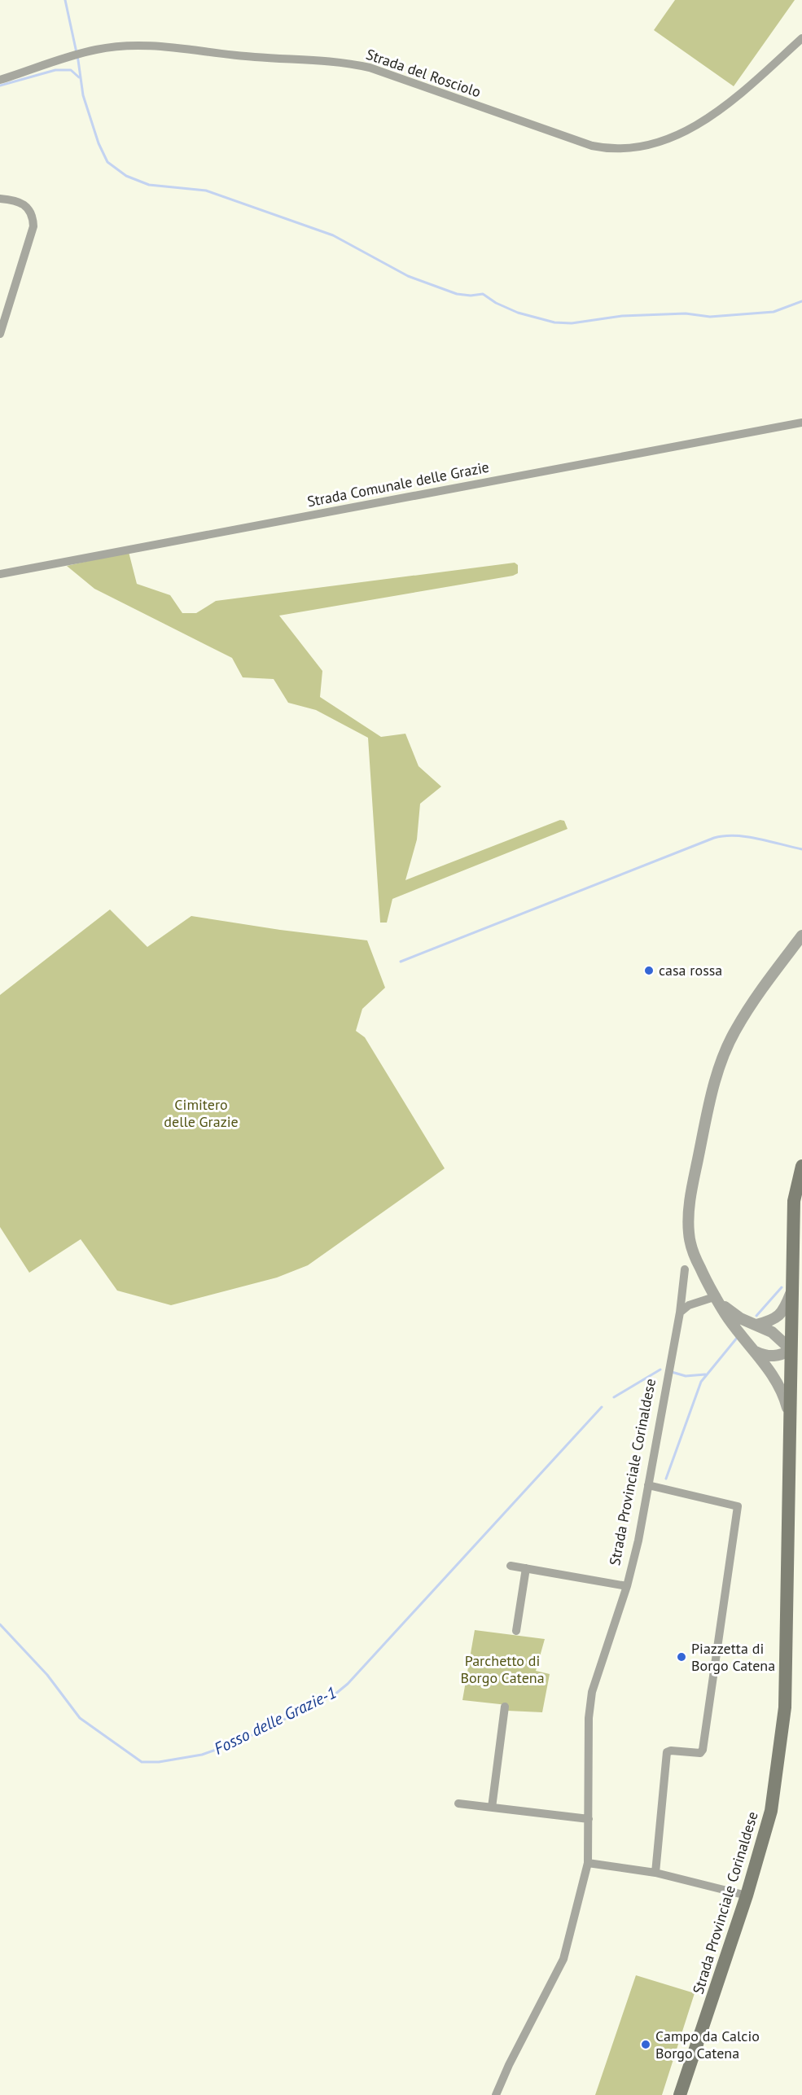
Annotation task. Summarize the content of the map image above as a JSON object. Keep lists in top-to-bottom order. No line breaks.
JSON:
{"streets":{"main road":["Strada Provinciale Corinaldese"],"street":["Strada del Rosciolo","Strada Comunale delle Grazie"]},"water":["Fosso delle Grazie-1"],"parks":["Cimitero delle Grazie","Parchetto di Borgo Catena"],"places":["casa rossa","Piazzetta di Borgo Catena","Campo da Calcio Borgo Catena"]}
